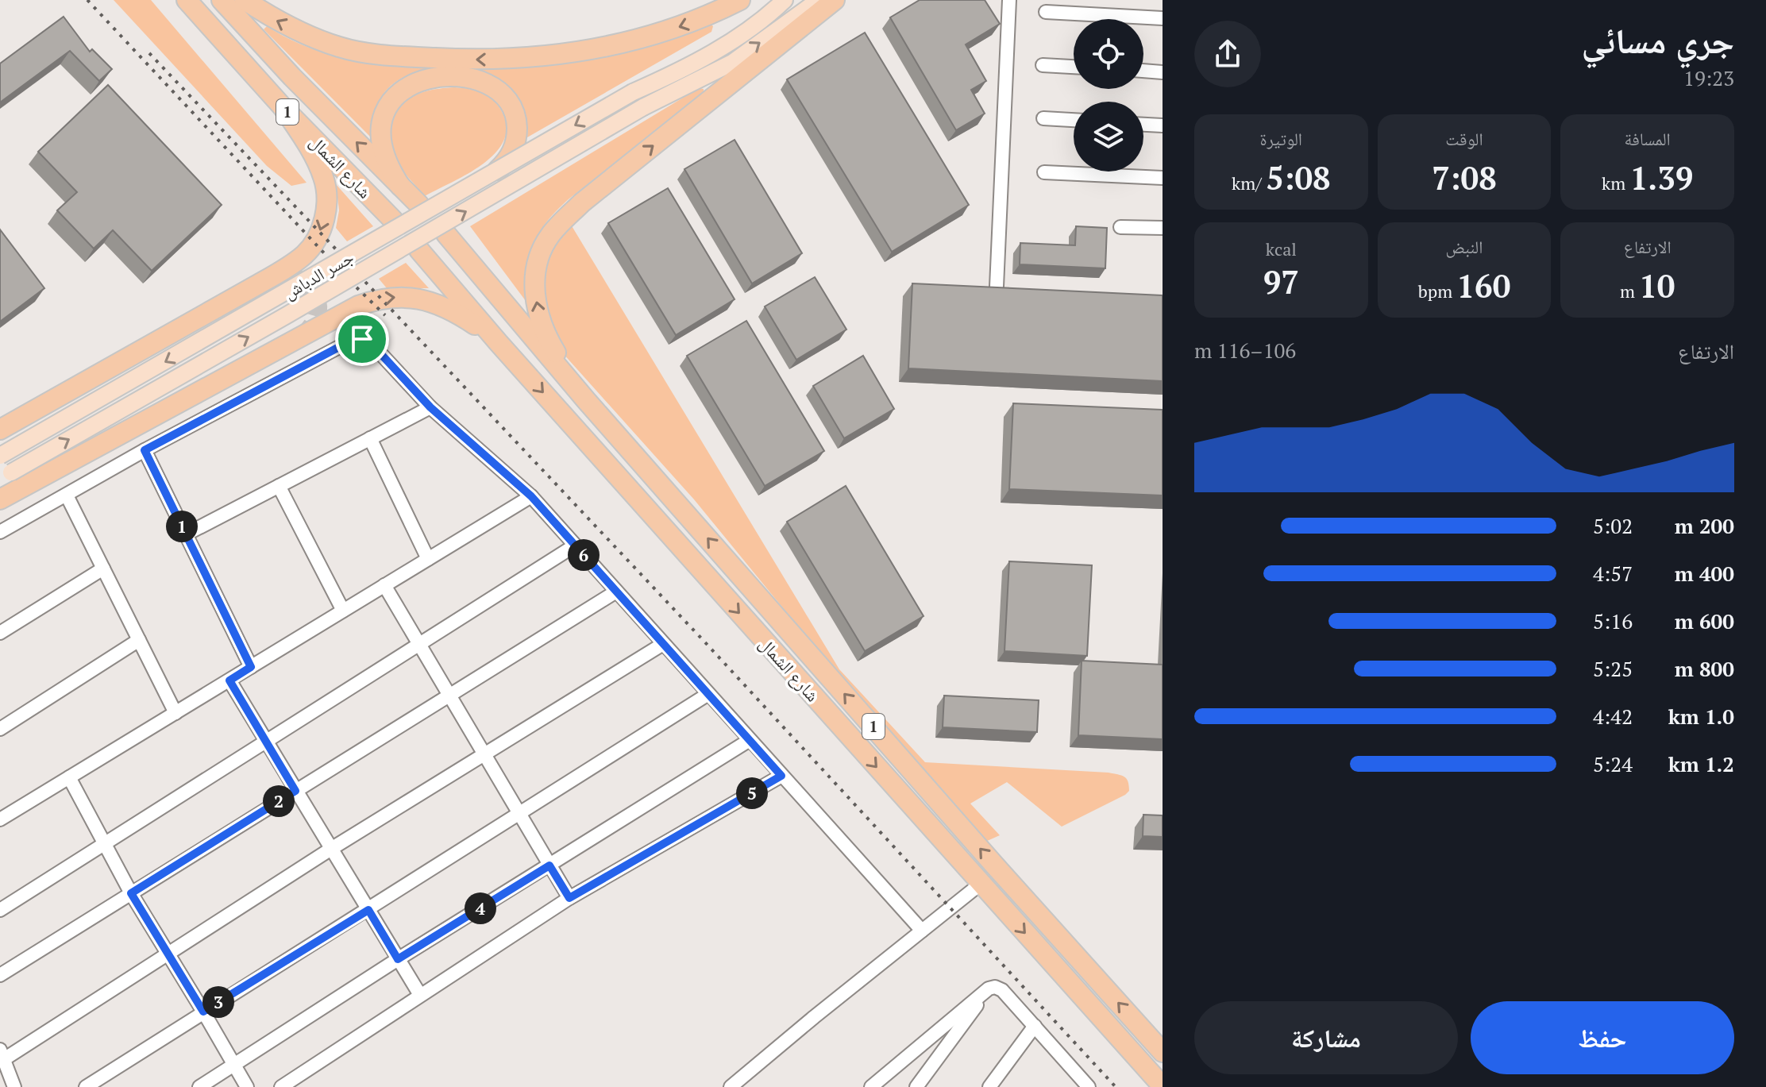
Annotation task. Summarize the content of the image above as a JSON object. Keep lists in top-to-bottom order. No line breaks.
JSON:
{"streets":{"highway":["1","شارع الشمال"],"main road":["جسر الدباش"]},"page":{"heading":["جري مسائي","19:23"],"stats":[["المسافة","1.39 km"],["الوقت","7:08"],["الوتيرة","5:08 /km"],["الارتفاع","10 m"],["النبض","160 bpm"],["kcal","97"]],"chart":["الارتفاع","106–116 m"],"list":[{"name":"200 m","note":"5:02"},{"name":"400 m","note":"4:57"},{"name":"600 m","note":"5:16"},{"name":"800 m","note":"5:25"},{"name":"1.0 km","note":"4:42"},{"name":"1.2 km","note":"5:24"}],"pins":["1","6","5","2","4","3"],"buttons":["حفظ","مشاركة"]}}
